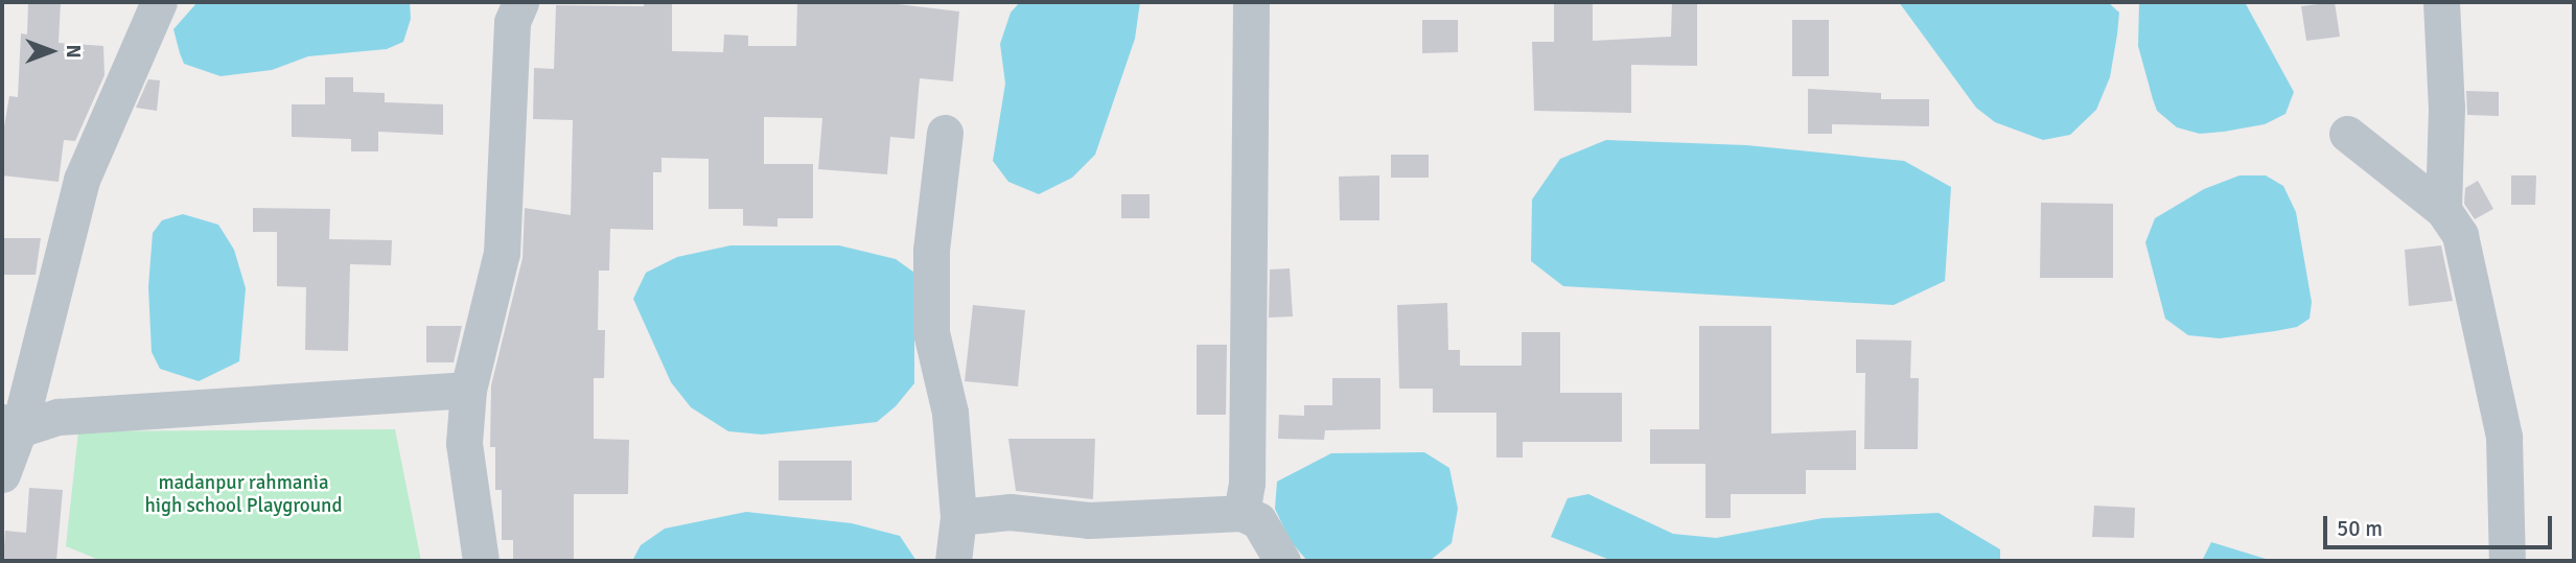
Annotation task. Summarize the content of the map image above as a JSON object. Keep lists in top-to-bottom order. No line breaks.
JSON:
{"parks":["madanpur rahmania high school Playground"],"scale_bar":"50 m","north":"right"}
